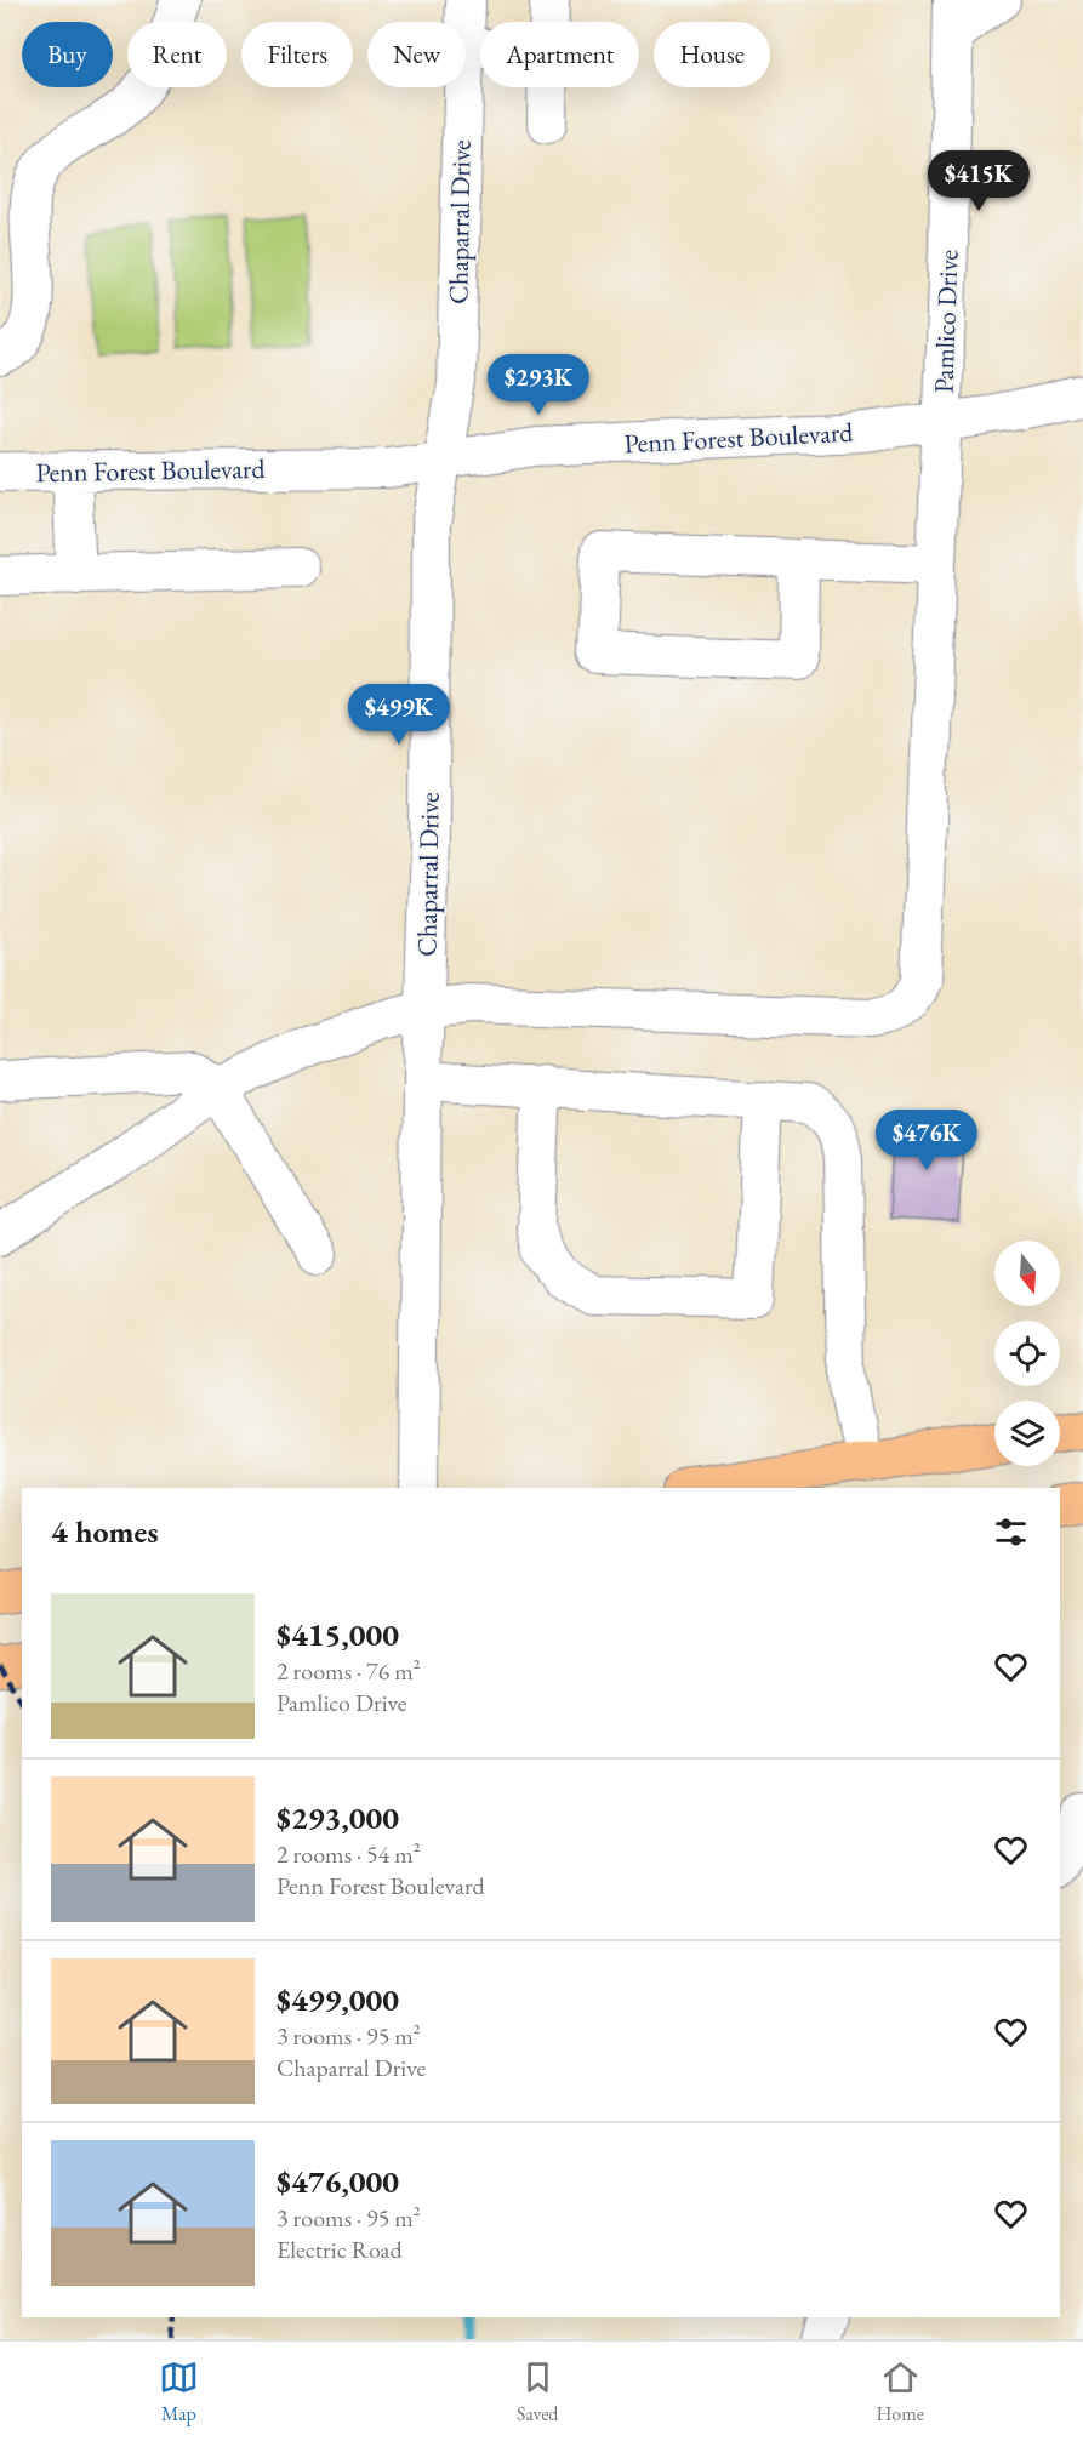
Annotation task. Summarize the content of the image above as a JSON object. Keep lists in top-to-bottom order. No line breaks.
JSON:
{"streets":{"street":["Chaparral Drive","Pamlico Drive","Penn Forest Boulevard"]},"crossings":[["Chaparral Drive","Pamlico Drive"],["Chaparral Drive","Penn Forest Boulevard"],["Pamlico Drive","Penn Forest Boulevard"]],"north":"bottom","page":{"chip":["Buy","Rent","Filters","New","Apartment","House"],"price":["$415K","$293K","$499K","$476K"],"heading":"4 homes","list":[{"name":"$415,000","note":"2 rooms · 76 m² · Pamlico Drive"},{"name":"$293,000","note":"2 rooms · 54 m² · Penn Forest Boulevard"},{"name":"$499,000","note":"3 rooms · 95 m² · Chaparral Drive"},{"name":"$476,000","note":"3 rooms · 95 m² · Electric Road"}],"tabs":["Map","Saved","Home"]}}
